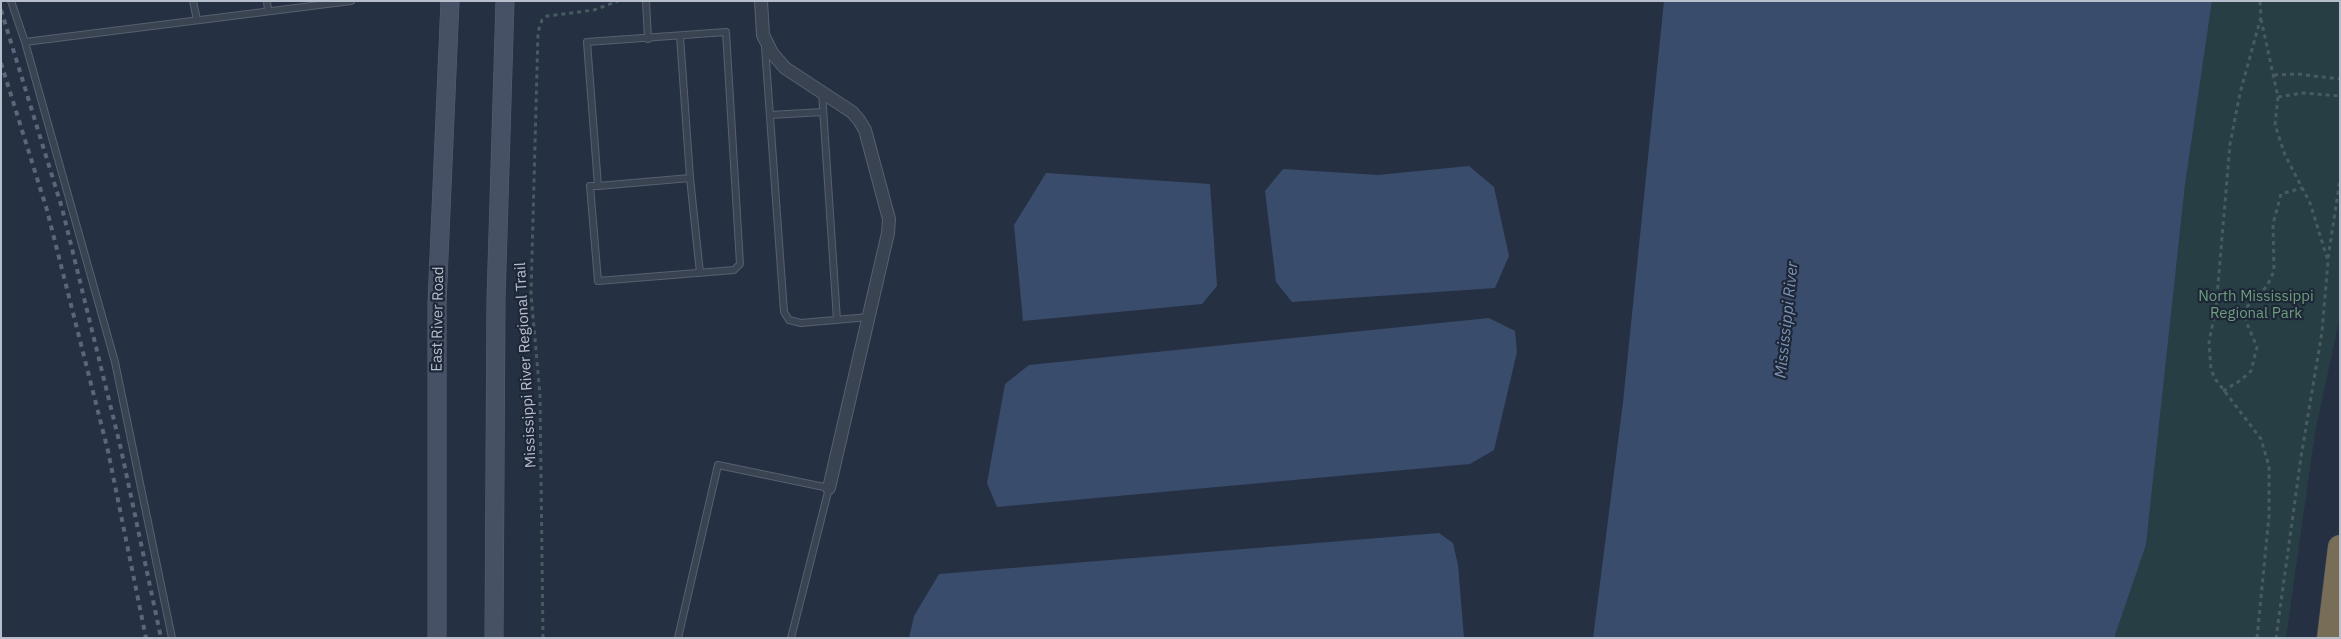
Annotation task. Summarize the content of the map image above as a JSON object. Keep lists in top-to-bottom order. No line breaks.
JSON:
{"streets":{"street":["East River Road"],"path":["Mississippi River Regional Trail"]},"water":["Mississippi River"],"parks":["North Mississippi Regional Park"]}
